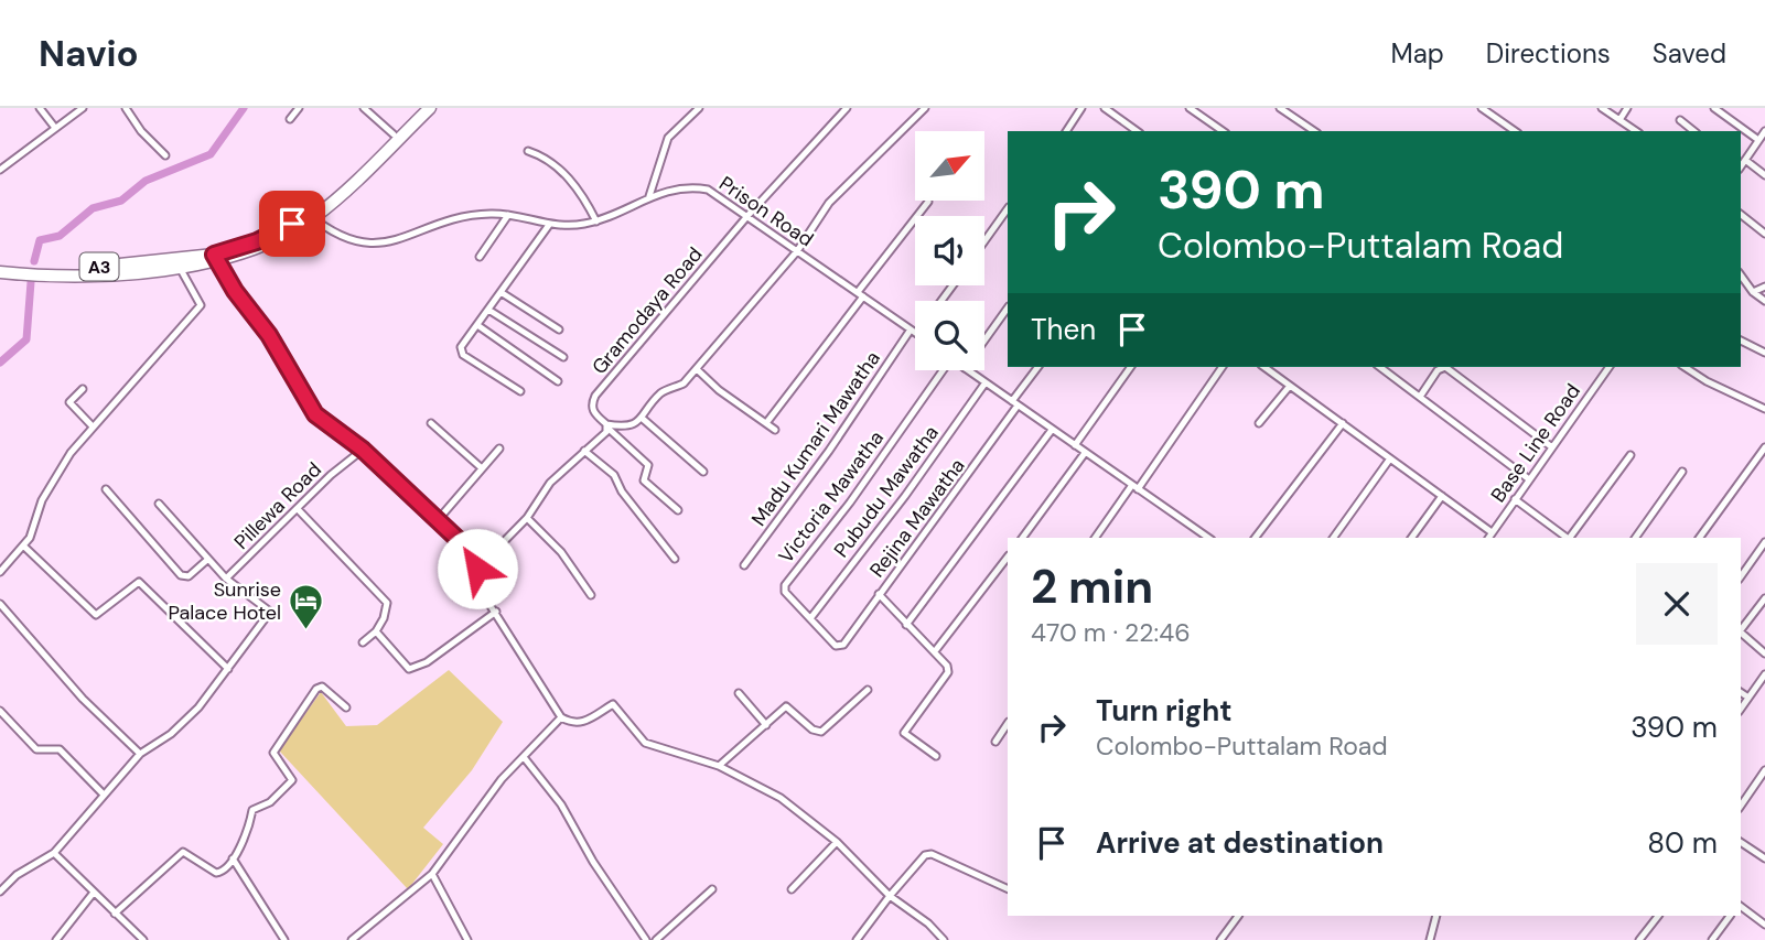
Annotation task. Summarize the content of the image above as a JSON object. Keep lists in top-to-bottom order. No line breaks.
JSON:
{"streets":{"highway":["A3"],"street":["Prison Road","Gramodaya Road","Madu Kumari Mawatha","Base Line Road","Pubudu Mawatha","Victoria Mawatha","Pillewa Road","Rejina Mawatha"]},"crossings":[["Prison Road","A3"],["Prison Road","Gramodaya Road"],["Prison Road","Madu Kumari Mawatha"],["Pubudu Mawatha","Victoria Mawatha"],["Victoria Mawatha","Rejina Mawatha"]],"places":{"hotel":["Sunrise Palace Hotel"]},"north":"top right","page":{"header":"Navio","nav":["Map","Directions","Saved"],"turn":["390 m","Colombo-Puttalam Road"],"then":"Then","heading":["2 min","470 m · 22:46"],"list":[{"name":"Turn right","note":"Colombo-Puttalam Road","value":"390 m"},{"name":"Arrive at destination","value":"80 m"}]}}
